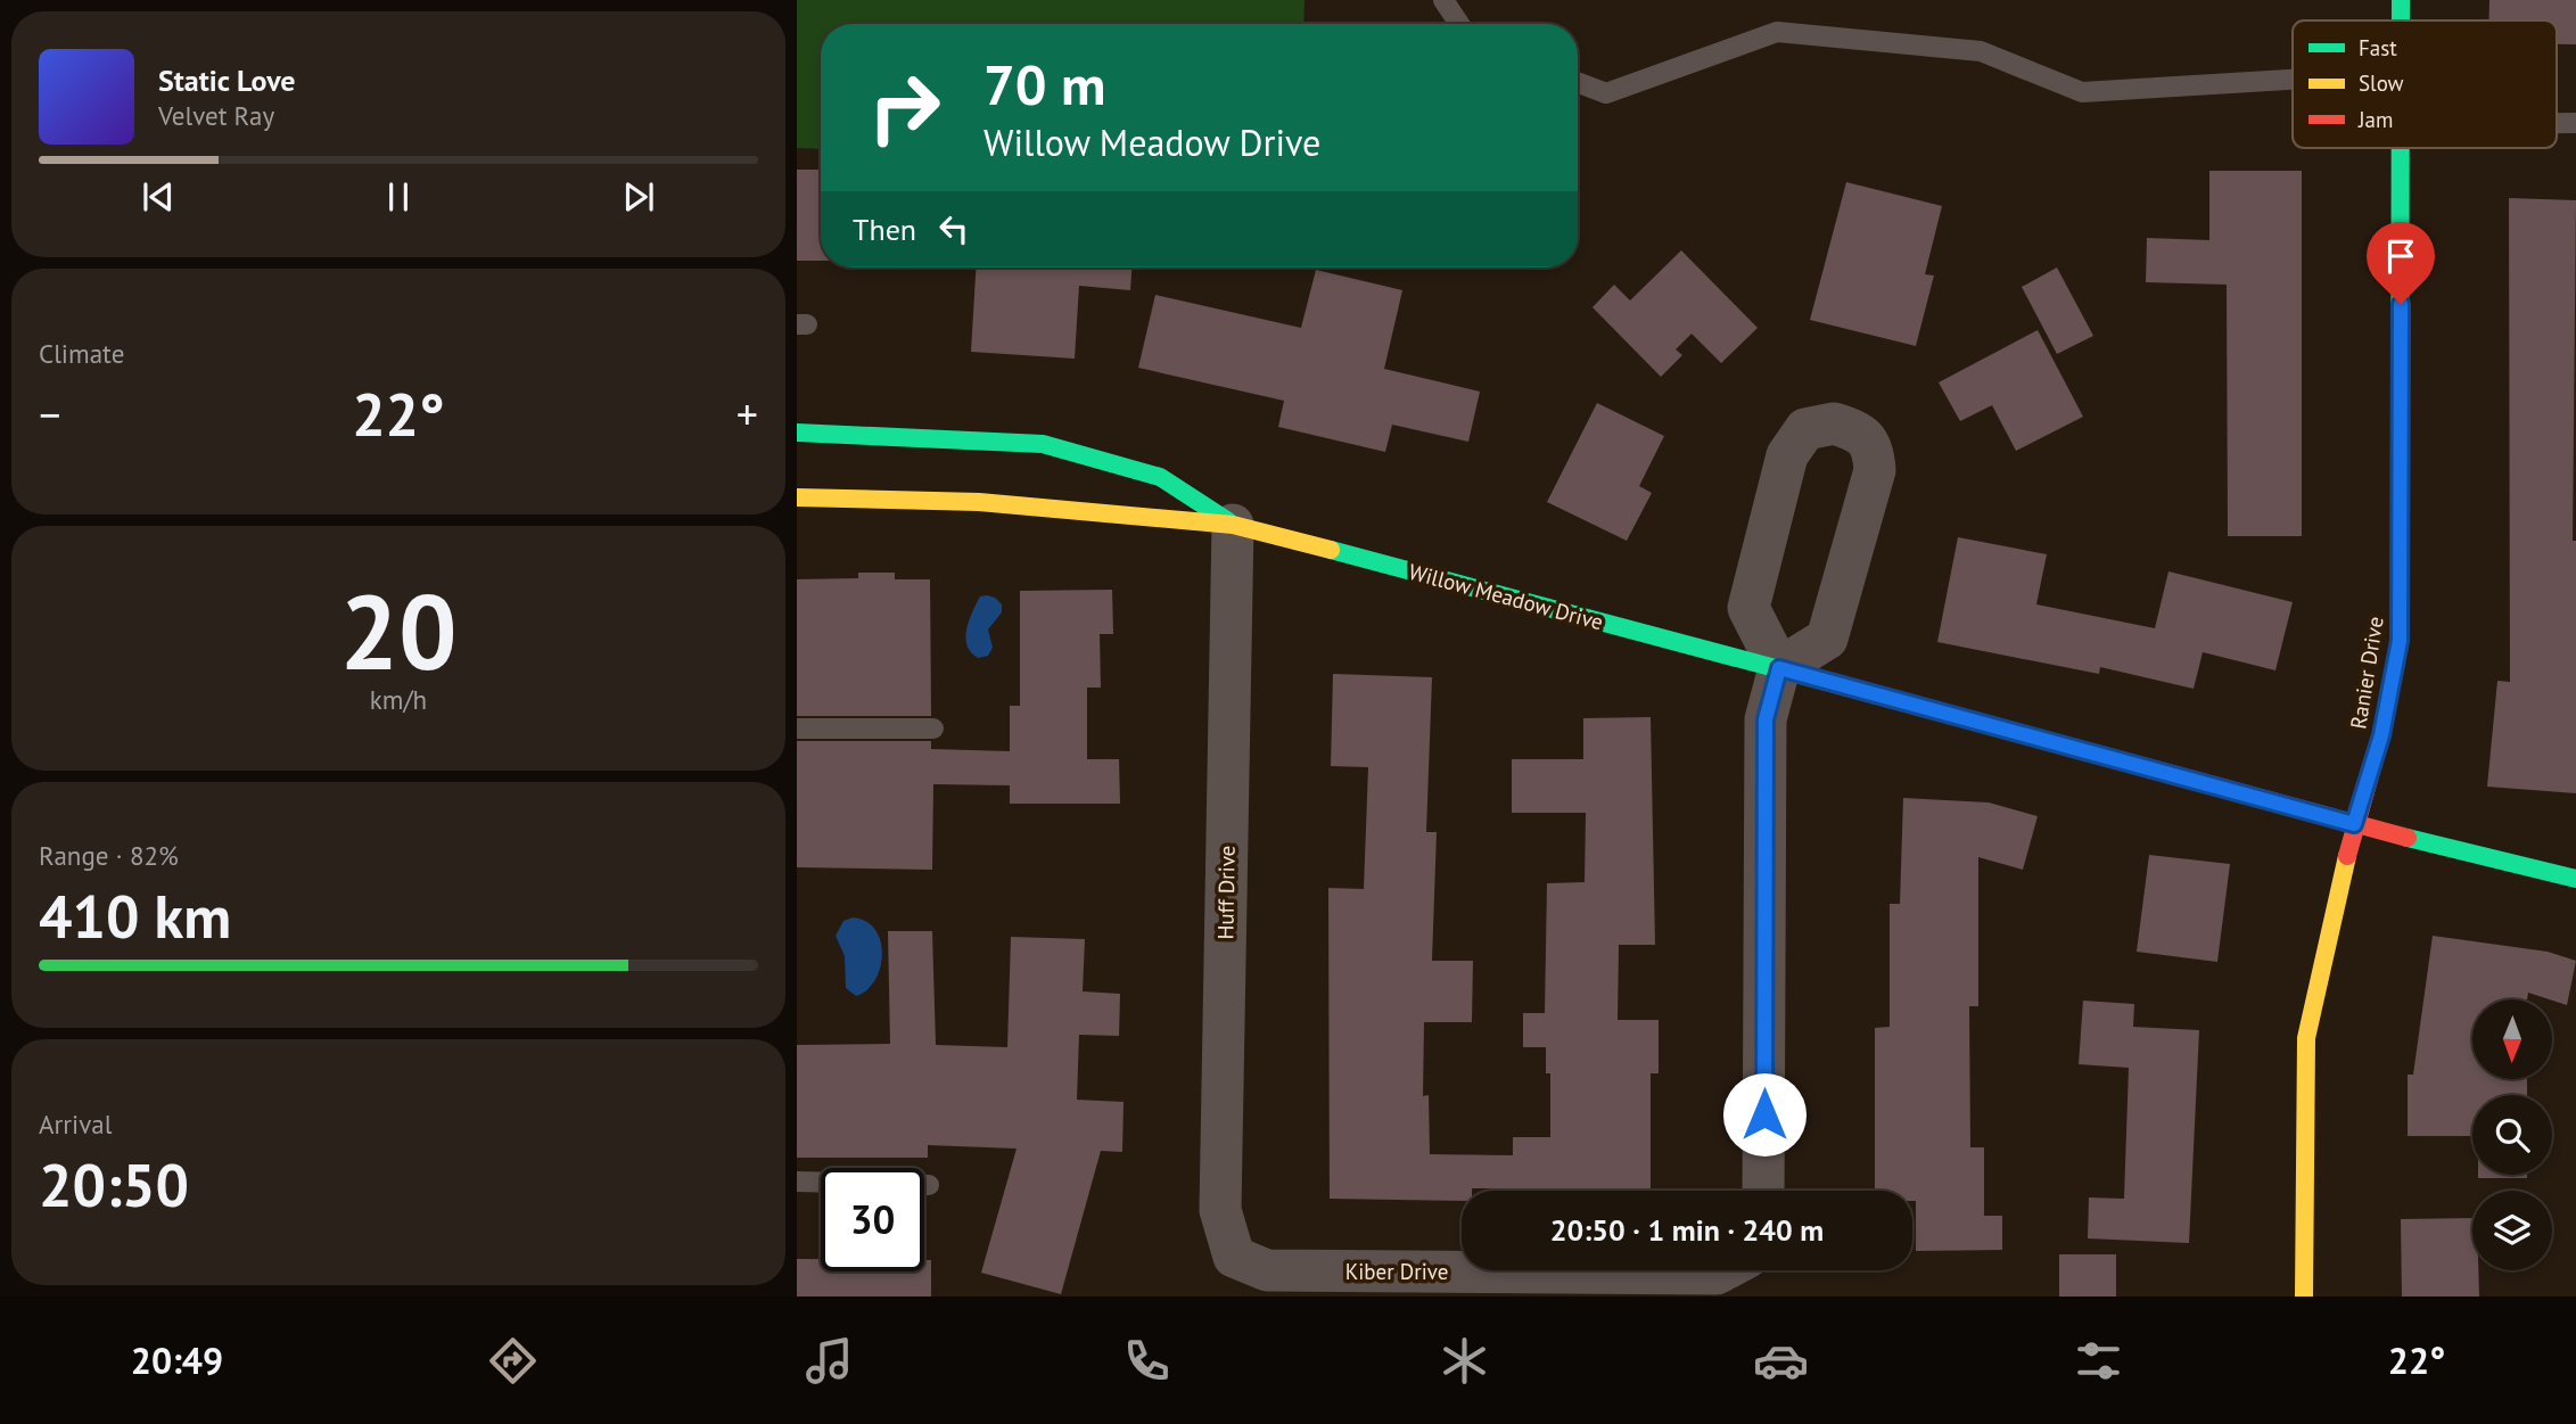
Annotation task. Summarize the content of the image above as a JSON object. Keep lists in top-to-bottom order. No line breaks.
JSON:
{"streets":{"street":["Willow Meadow Drive","Ranier Drive","Huff Drive","Kiber Drive"]},"crossings":[["Willow Meadow Drive","Ranier Drive"],["Willow Meadow Drive","Huff Drive"],["Huff Drive","Kiber Drive"]],"legend":["Fast","Slow","Jam"],"north":"bottom","page":{"turn":["70 m","Willow Meadow Drive"],"song":["Static Love","Velvet Ray"],"then":"Then","tile":["Climate",["20","km/h"],["Range · 82%","410 km"],["Arrival","20:50"]],"heat":["−","22°","+"],"limit":"30","trip":"20:50 · 1 min · 240 m","tabs":["20:49","22°"]}}
